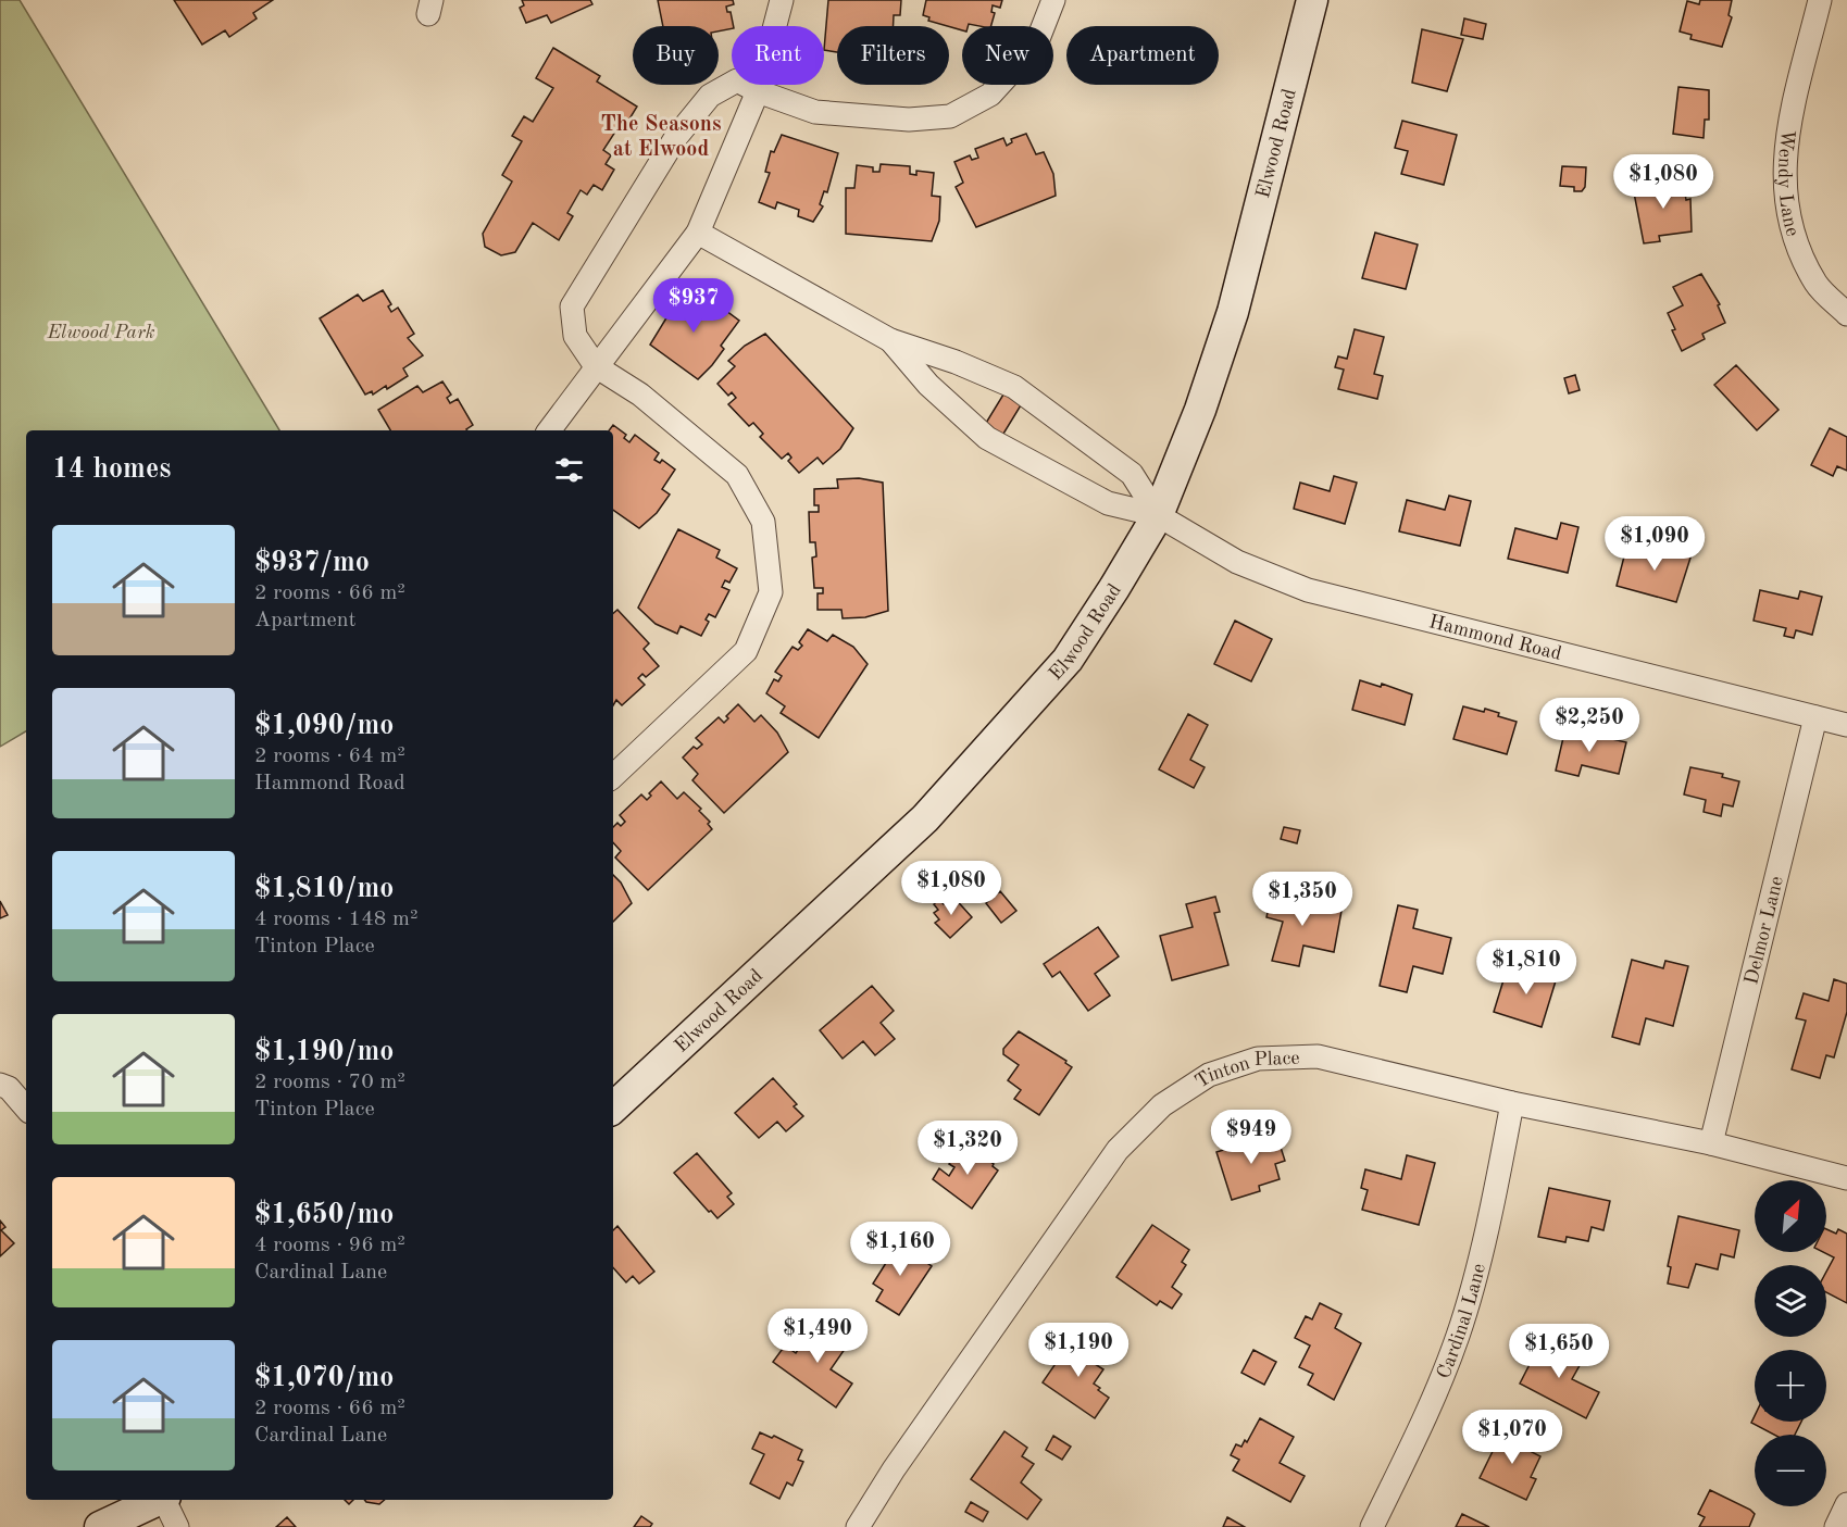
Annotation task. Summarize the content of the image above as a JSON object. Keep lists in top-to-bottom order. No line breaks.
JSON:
{"streets":{"main road":["Elwood Road"],"street":["Wendy Lane","Hammond Road","Delmor Lane","Tinton Place","Cardinal Lane"]},"crossings":[["Elwood Road","Hammond Road"],["Hammond Road","Delmor Lane"],["Delmor Lane","Tinton Place"],["Tinton Place","Cardinal Lane"]],"districts":["The Seasons at Elwood"],"parks":["Elwood Park"],"north":"top right","page":{"chip":["Buy","Rent","Filters","New","Apartment"],"price":["$1,080","$937","$1,090","$2,250","$1,080","$1,350","$1,810","$949","$1,320","$1,160","$1,490","$1,190","$1,650","$1,070"],"heading":"14 homes","list":[{"name":"$937/mo","note":"2 rooms · 66 m² · Apartment"},{"name":"$1,090/mo","note":"2 rooms · 64 m² · Hammond Road"},{"name":"$1,810/mo","note":"4 rooms · 148 m² · Tinton Place"},{"name":"$1,190/mo","note":"2 rooms · 70 m² · Tinton Place"},{"name":"$1,650/mo","note":"4 rooms · 96 m² · Cardinal Lane"},{"name":"$1,070/mo","note":"2 rooms · 66 m² · Cardinal Lane"}],"map_buttons":["+","−"]}}
